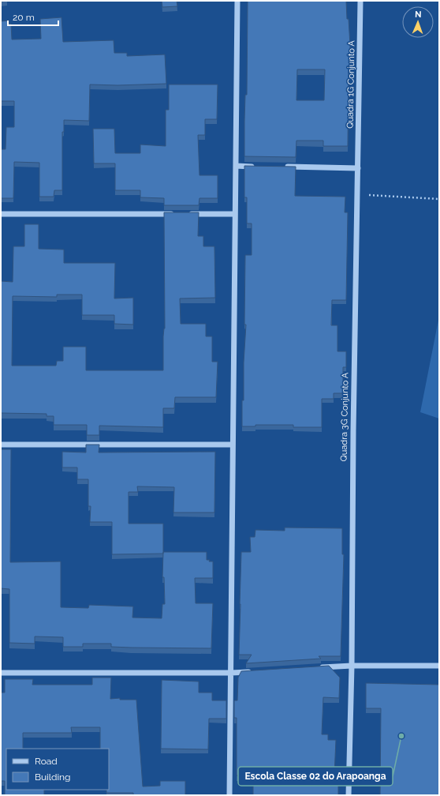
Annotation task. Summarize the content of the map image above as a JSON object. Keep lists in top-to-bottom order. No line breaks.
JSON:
{"streets":{"street":["Quadra 1G Conjunto A","Quadra 3G Conjunto A"]},"crossings":[["Quadra 1G Conjunto A","Quadra 3G Conjunto A"]],"places":["Escola Classe 02 do Arapoanga"],"legend":["Road","Building"],"scale_bar":"20 m","north":"top"}
